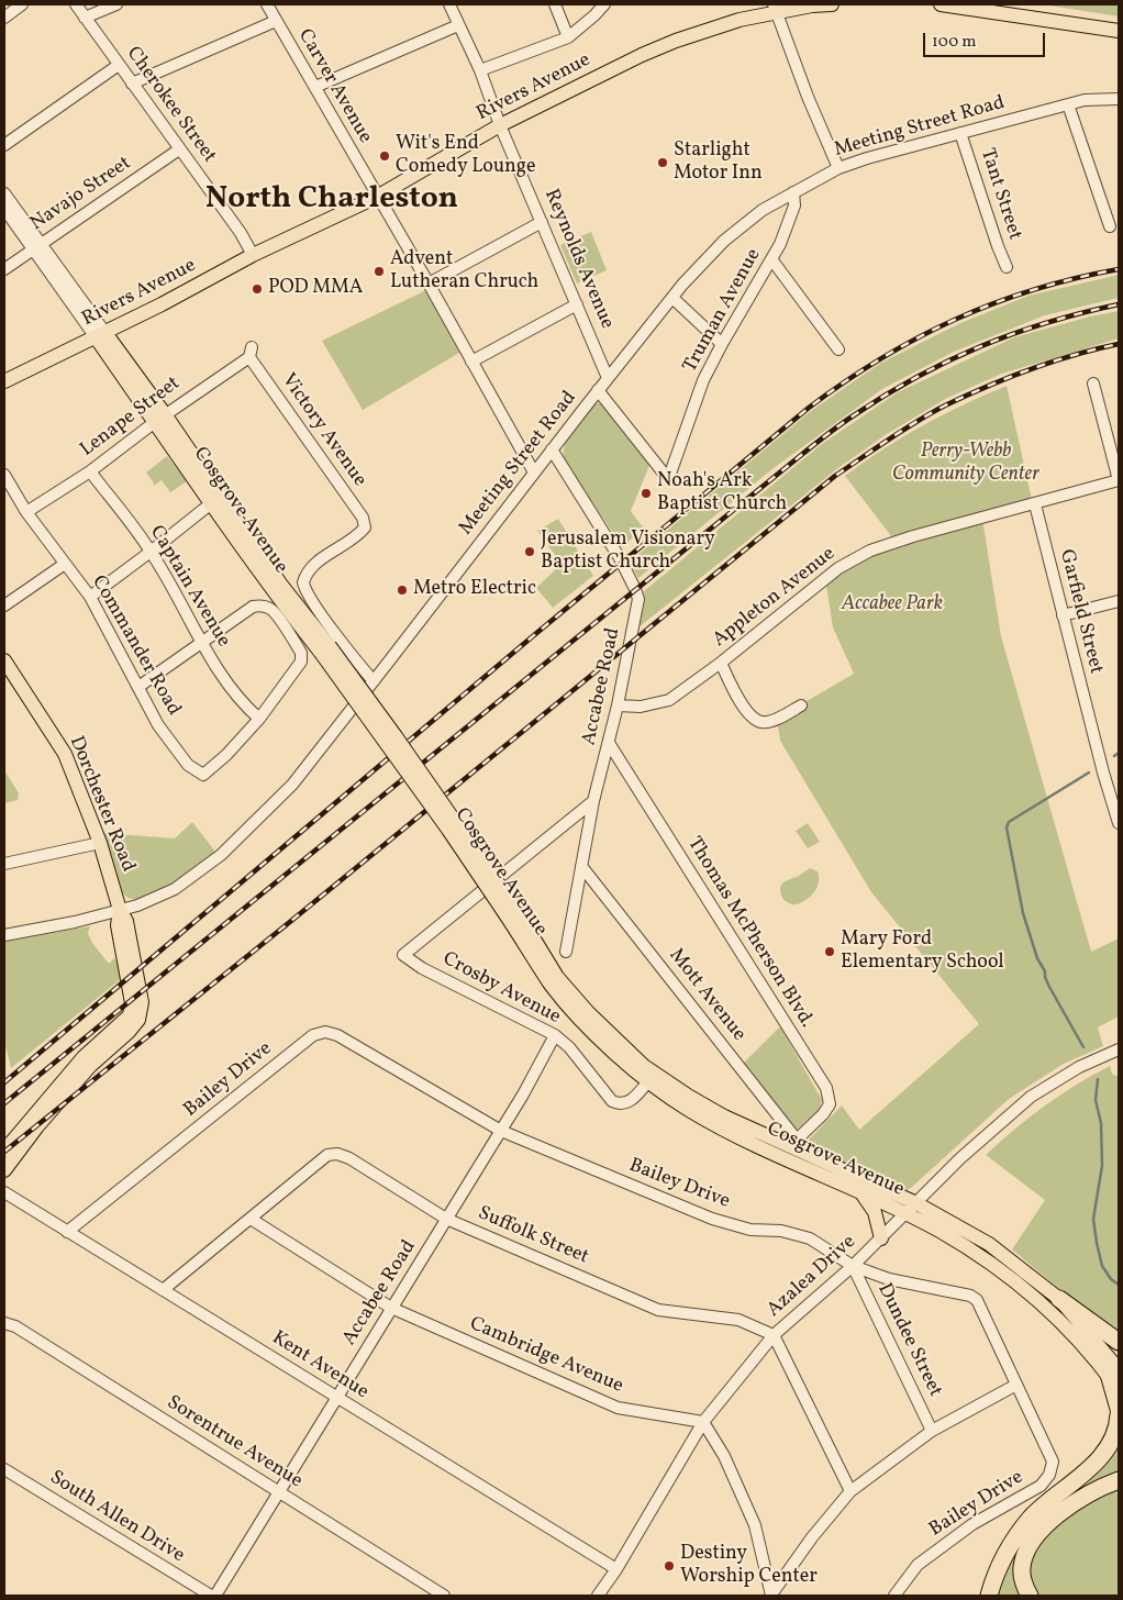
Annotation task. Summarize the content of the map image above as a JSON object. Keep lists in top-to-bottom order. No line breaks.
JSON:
{"streets":{"main road":["Rivers Avenue","Cosgrove Avenue","Dorchester Road"],"street":["Carver Avenue","Cherokee Street","Meeting Street Road","Navajo Street","Tant Street","Reynolds Avenue","Truman Avenue","Lenape Street","Victory Avenue","Captain Avenue","Appleton Avenue","Garfield Street","Commander Road","Accabee Road","Thomas McPherson Blvd.","Crosby Avenue","Mott Avenue","Bailey Drive","Suffolk Street","Azalea Drive","Dundee Street","Cambridge Avenue","Kent Avenue","Sorentrue Avenue","South Allen Drive"]},"crossings":[["Carver Avenue","Rivers Avenue"],["Carver Avenue","Meeting Street Road"],["Rivers Avenue","Cherokee Street"],["Rivers Avenue","Reynolds Avenue"],["Rivers Avenue","Cosgrove Avenue"],["Cherokee Street","Navajo Street"],["Meeting Street Road","Tant Street"],["Meeting Street Road","Reynolds Avenue"],["Meeting Street Road","Truman Avenue"],["Meeting Street Road","Victory Avenue"],["Meeting Street Road","Accabee Road"],["Meeting Street Road","Dorchester Road"],["Navajo Street","Cosgrove Avenue"],["Lenape Street","Victory Avenue"],["Lenape Street","Cosgrove Avenue"],["Lenape Street","Captain Avenue"],["Lenape Street","Commander Road"],["Cosgrove Avenue","Thomas McPherson Blvd."],["Cosgrove Avenue","Crosby Avenue"],["Cosgrove Avenue","Mott Avenue"],["Cosgrove Avenue","Azalea Drive"],["Captain Avenue","Commander Road"],["Appleton Avenue","Garfield Street"],["Appleton Avenue","Accabee Road"],["Accabee Road","Thomas McPherson Blvd."],["Accabee Road","Crosby Avenue"],["Accabee Road","Mott Avenue"],["Accabee Road","Bailey Drive"],["Accabee Road","Suffolk Street"],["Accabee Road","Cambridge Avenue"],["Accabee Road","Kent Avenue"],["Accabee Road","Sorentrue Avenue"],["Accabee Road","South Allen Drive"],["Thomas McPherson Blvd.","Mott Avenue"],["Bailey Drive","Azalea Drive"],["Bailey Drive","Dundee Street"],["Bailey Drive","Kent Avenue"],["Suffolk Street","Azalea Drive"],["Suffolk Street","Cambridge Avenue"],["Suffolk Street","Kent Avenue"],["Azalea Drive","Dundee Street"],["Azalea Drive","Cambridge Avenue"],["Azalea Drive","Kent Avenue"]],"districts":["North Charleston"],"parks":["Perry-Webb Community Center","Accabee Park"],"places":["Wit's End Comedy Lounge","Starlight Motor Inn","Advent Lutheran Chruch","POD MMA","Noah's Ark Baptist Church","Jerusalem Visionary Baptist Church","Metro Electric","Mary Ford Elementary School","Destiny Worship Center"],"scale_bar":"100 m"}
